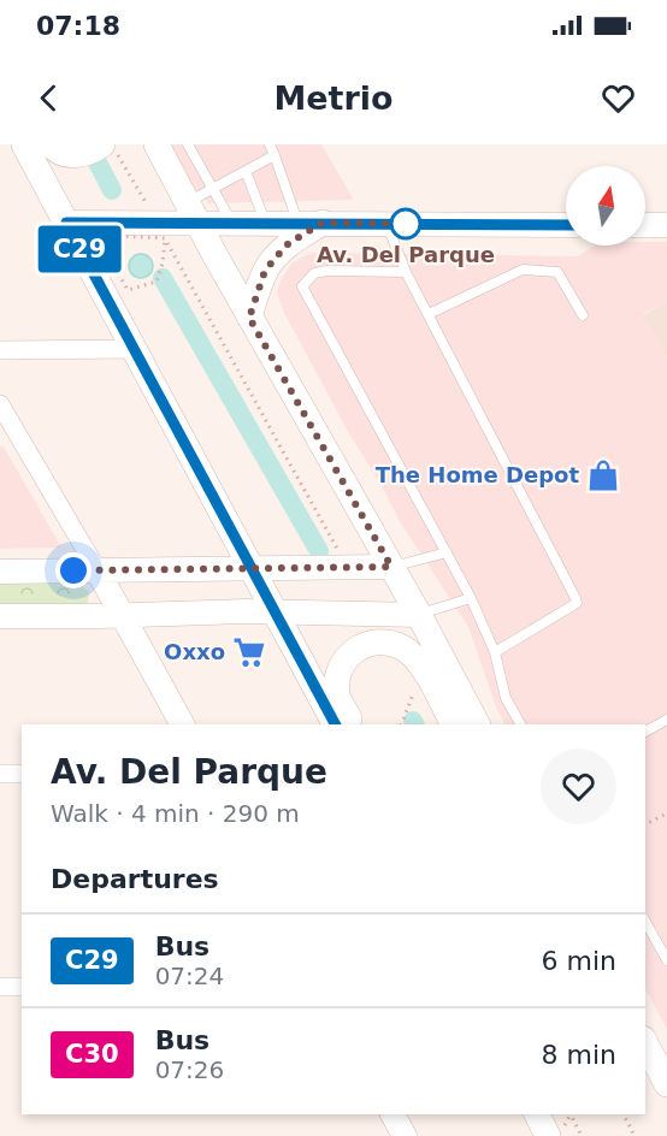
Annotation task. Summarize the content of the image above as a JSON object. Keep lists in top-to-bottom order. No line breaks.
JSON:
{"places":{"other":["Av. Del Parque"],"shop":["The Home Depot"],"supermarket":["Oxxo"]},"lines":["bus line C29"],"north":"top","page":{"status":"07:18","header":"Metrio","on_map":"C29","heading":[["Av. Del Parque","Walk · 4 min · 290 m"],"Departures"],"list":[{"mark":"C29","name":"Bus","note":"07:24","value":"6 min"},{"mark":"C30","name":"Bus","note":"07:26","value":"8 min"}]}}
